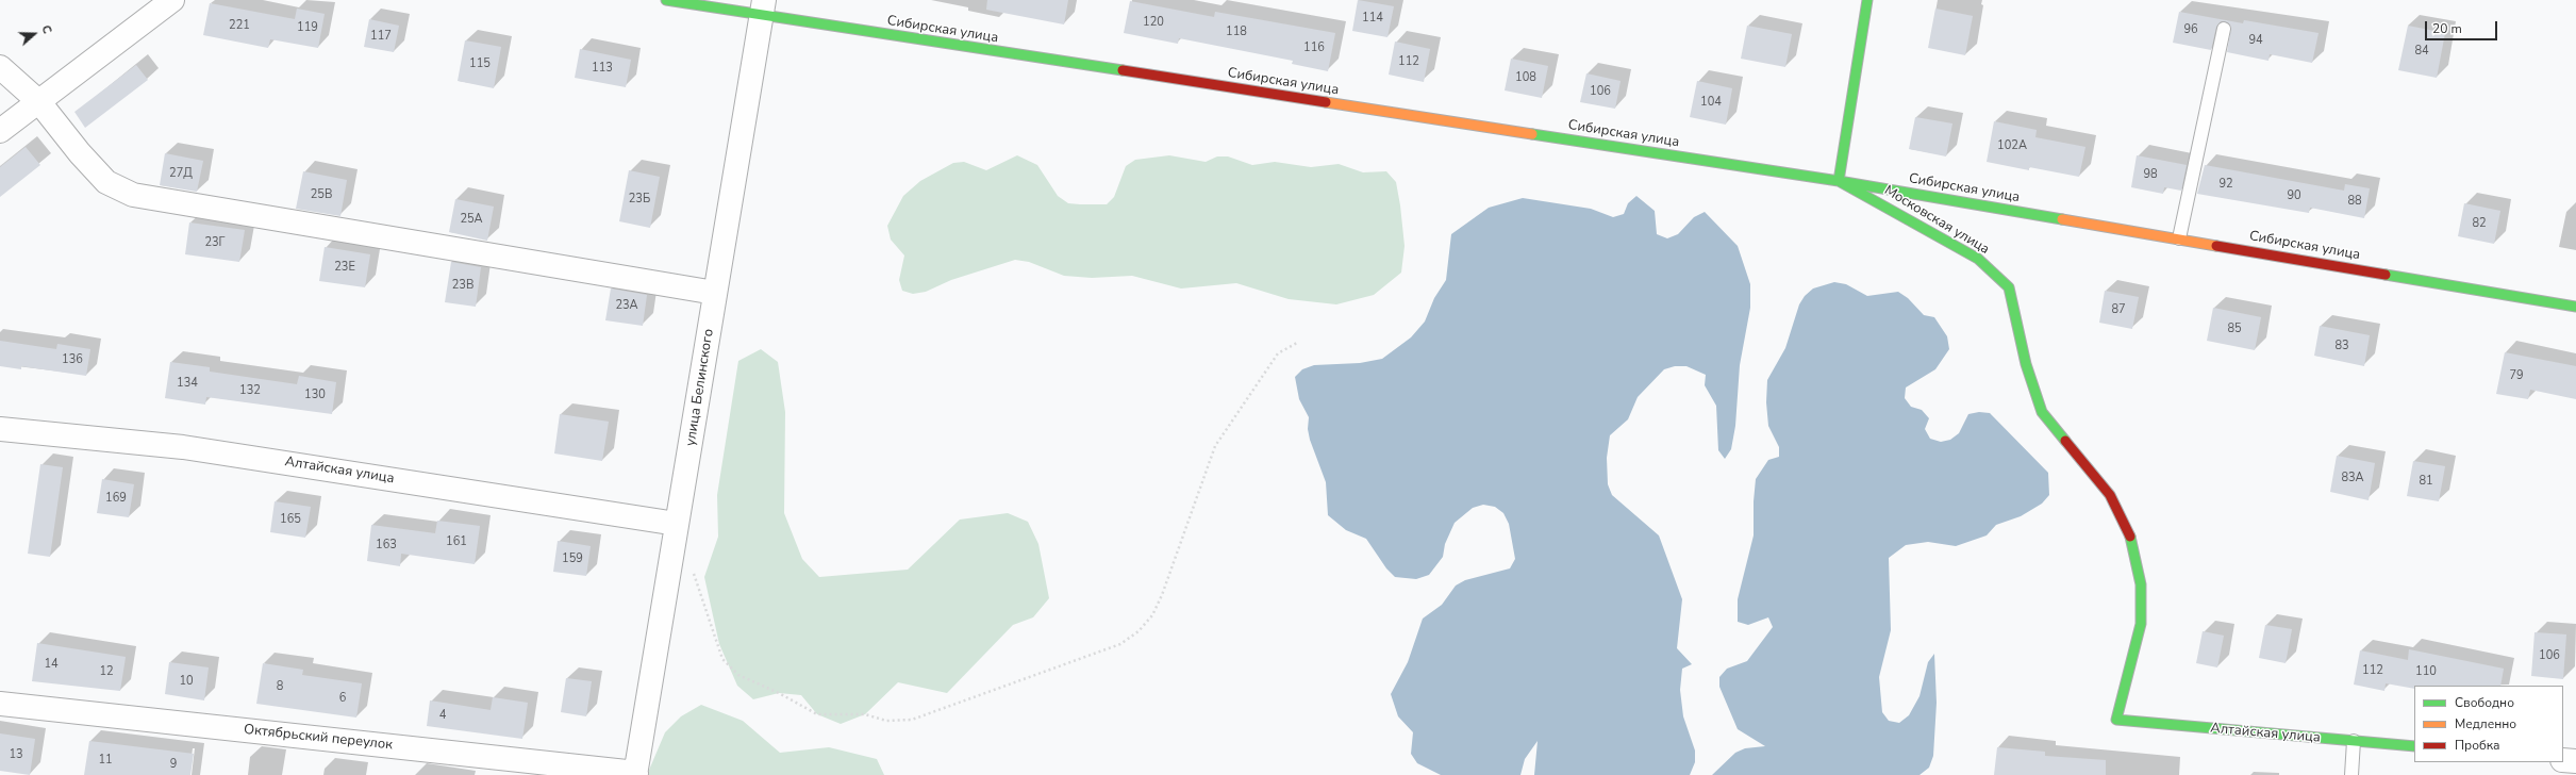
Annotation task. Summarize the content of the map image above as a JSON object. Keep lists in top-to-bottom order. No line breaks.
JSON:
{"streets":{"street":["Сибирская улица","Московская улица","улица Белинского","Алтайская улица","Октябрьский переулок"]},"crossings":[["Сибирская улица","Московская улица"],["Сибирская улица","улица Белинского"],["Московская улица","Алтайская улица"],["улица Белинского","Алтайская улица"],["улица Белинского","Октябрьский переулок"]],"house_numbers":["114","120","221","119","96","118","117","94","116","84","112","115","113","108","106","104","102А","27Д","98","92","25В","90","23Б","88","25А","82","23Г","23Е","23В","23А","87","85","83","136","79","134","132","130","83А","81","169","165","161","163","159","106","14","112","12","110","10","8","6","4","13","11","9"],"legend":["Свободно","Медленно","Пробка"],"scale_bar":"20 m","north":"right"}
